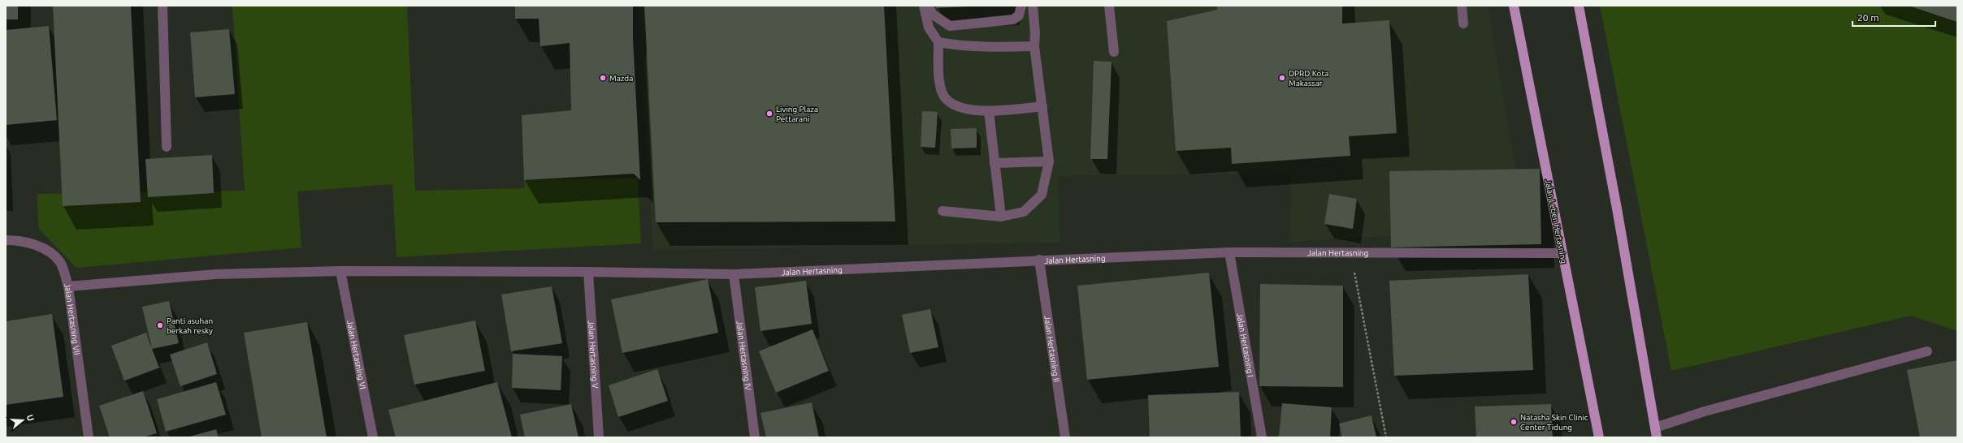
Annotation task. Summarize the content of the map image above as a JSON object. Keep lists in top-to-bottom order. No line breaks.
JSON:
{"streets":{"main road":["Jalan Letjen Hertasning"],"street":["Jalan Hertasning","Jalan Hertasning VII","Jalan Hertasning I","Jalan Hertasning II","Jalan Hertasning VI","Jalan Hertasning V","Jalan Hertasning IV"]},"crossings":[["Jalan Letjen Hertasning","Jalan Hertasning"],["Jalan Hertasning","Jalan Hertasning VII"],["Jalan Hertasning","Jalan Hertasning I"],["Jalan Hertasning","Jalan Hertasning II"],["Jalan Hertasning","Jalan Hertasning VI"],["Jalan Hertasning","Jalan Hertasning V"],["Jalan Hertasning","Jalan Hertasning IV"]],"places":["Mazda","DPRD Kota Makassar","Living Plaza Pettarani","Panti asuhan berkah resky","Natasha Skin Clinic Center Tidung"],"scale_bar":"20 m","north":"right"}
